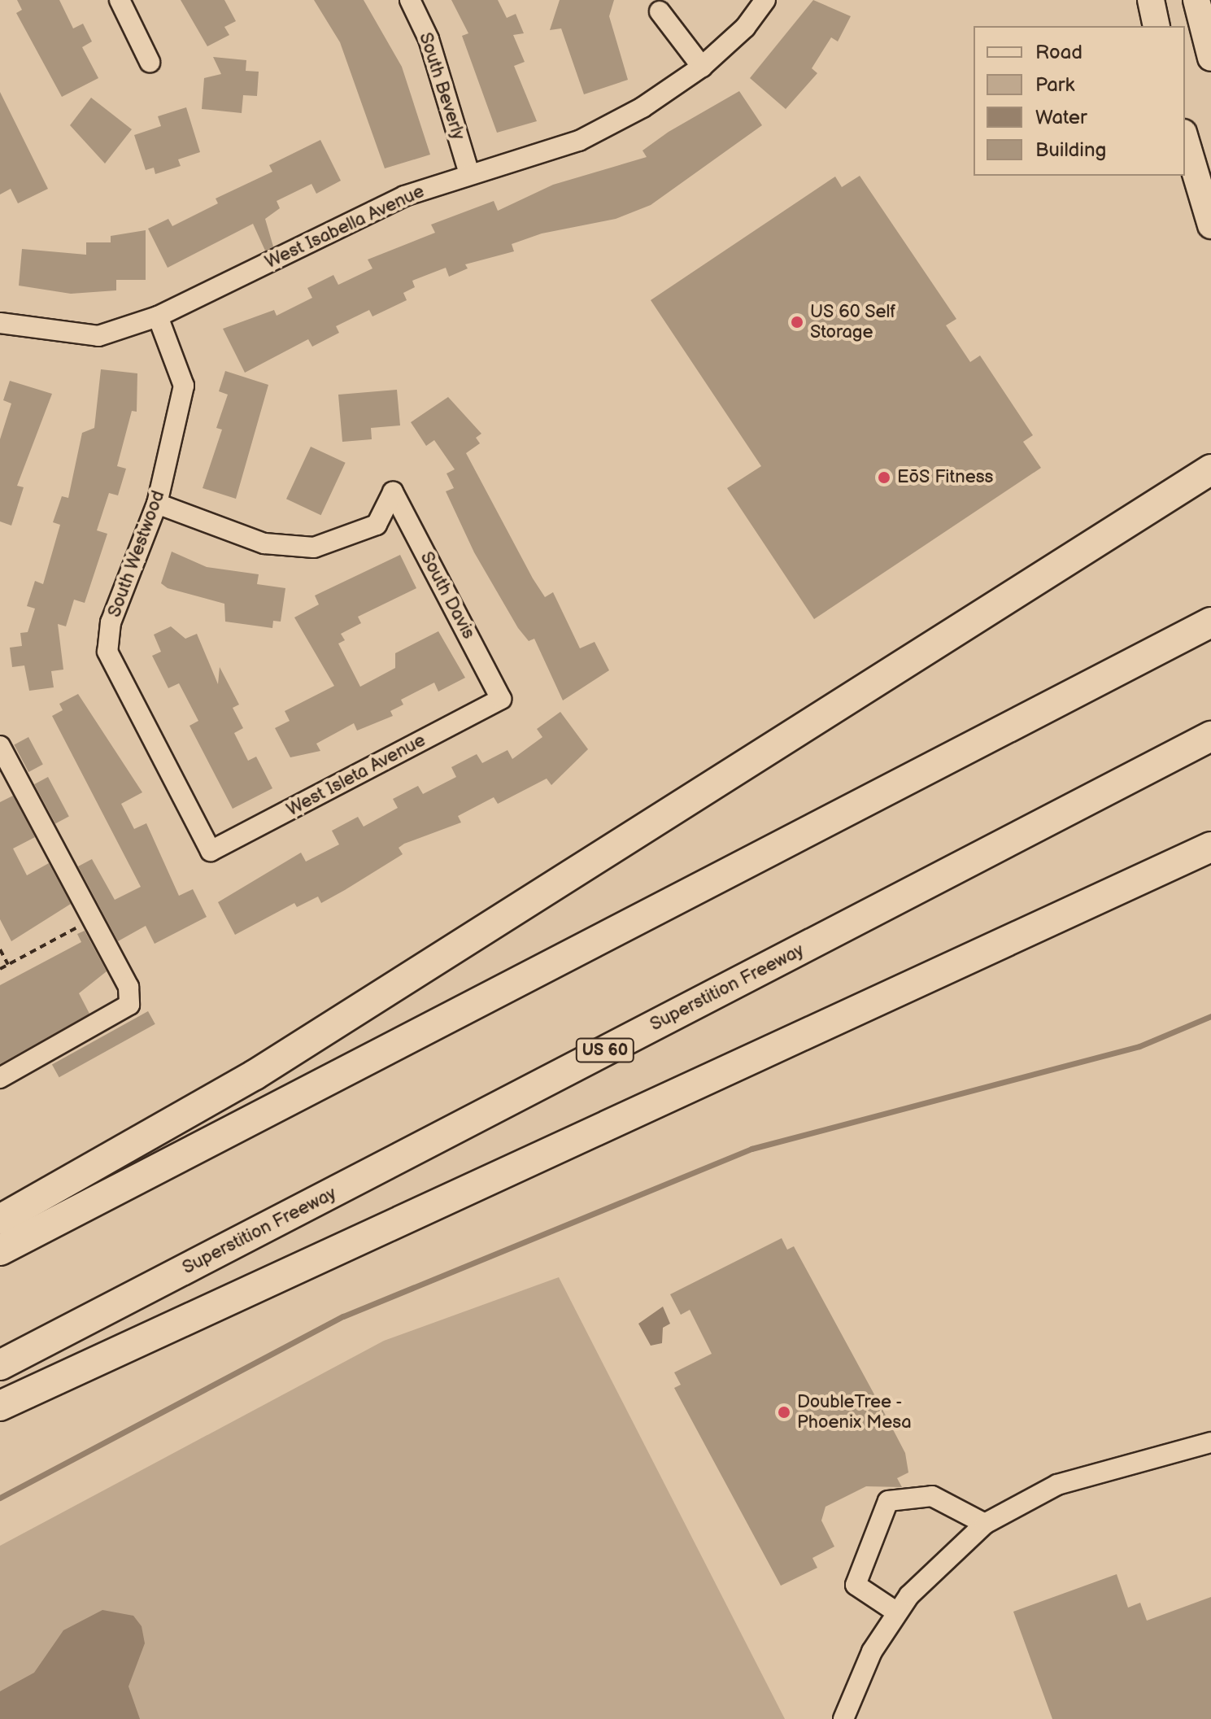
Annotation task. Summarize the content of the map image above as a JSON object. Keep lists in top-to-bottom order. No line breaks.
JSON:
{"streets":{"highway":["Superstition Freeway","US 60"],"street":["South Beverly","West Isabella Avenue","South Westwood","South Davis","West Isleta Avenue"]},"crossings":[["South Beverly","West Isabella Avenue"],["West Isabella Avenue","South Westwood"],["South Westwood","South Davis"],["South Westwood","West Isleta Avenue"],["South Davis","West Isleta Avenue"]],"places":["US 60 Self Storage","EōS Fitness","DoubleTree - Phoenix Mesa"],"legend":["Road","Park","Water","Building"]}
